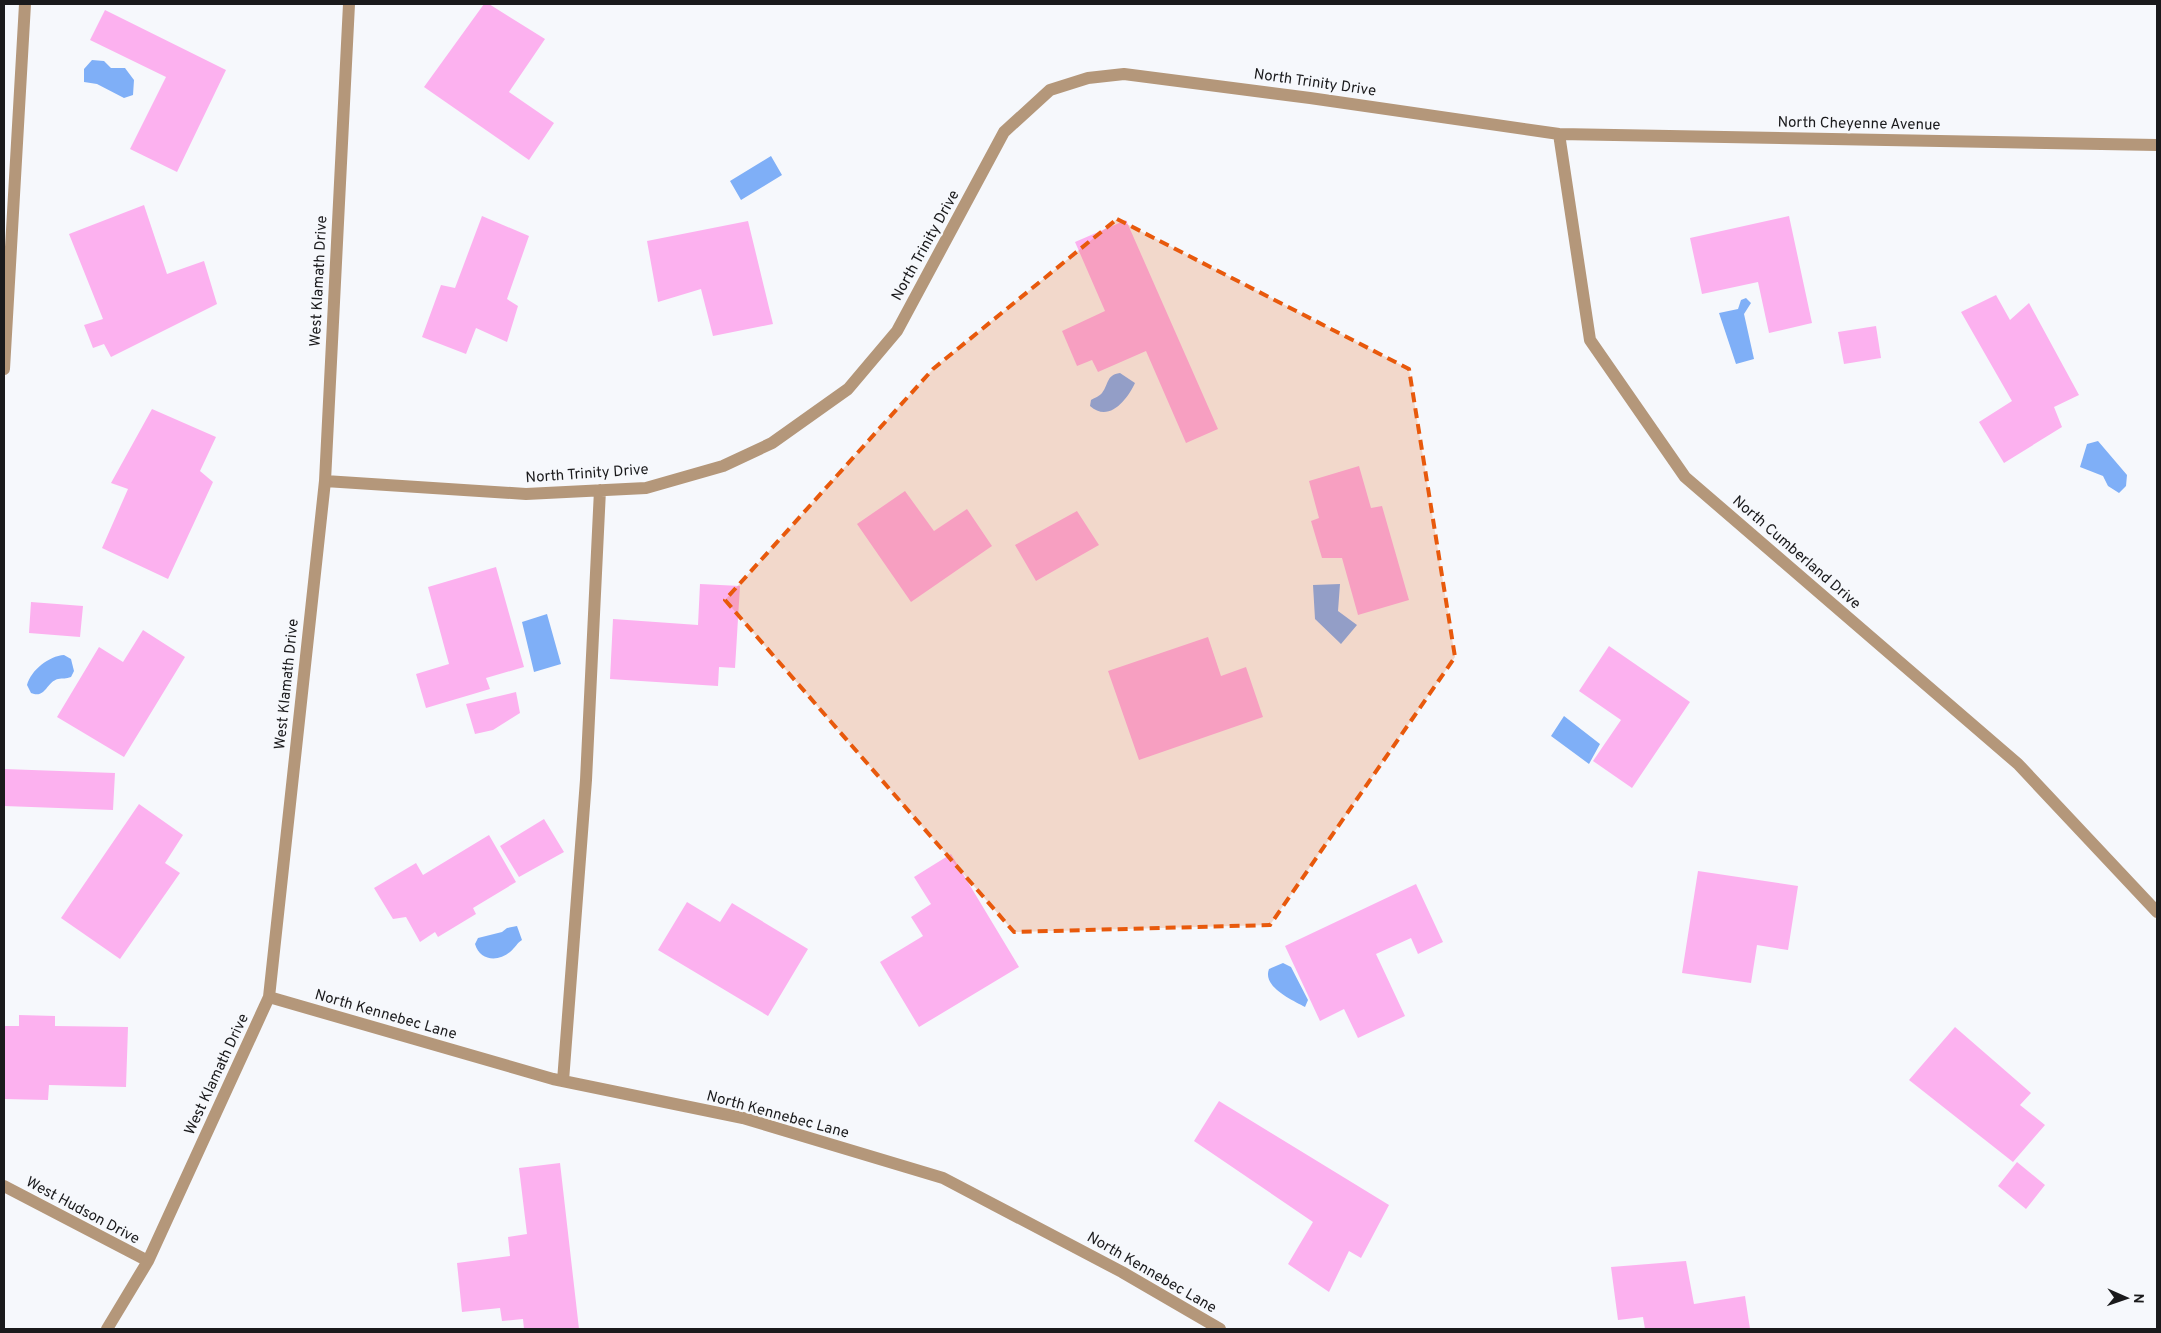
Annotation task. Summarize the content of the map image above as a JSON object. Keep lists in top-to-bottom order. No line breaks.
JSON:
{"streets":{"street":["North Trinity Drive","North Cheyenne Avenue","West Klamath Drive","North Cumberland Drive","North Kennebec Lane","West Hudson Drive"]},"crossings":[["North Trinity Drive","North Cheyenne Avenue"],["North Trinity Drive","West Klamath Drive"],["North Trinity Drive","North Cumberland Drive"],["North Cheyenne Avenue","North Cumberland Drive"],["West Klamath Drive","North Kennebec Lane"],["West Klamath Drive","West Hudson Drive"]],"north":"right"}
